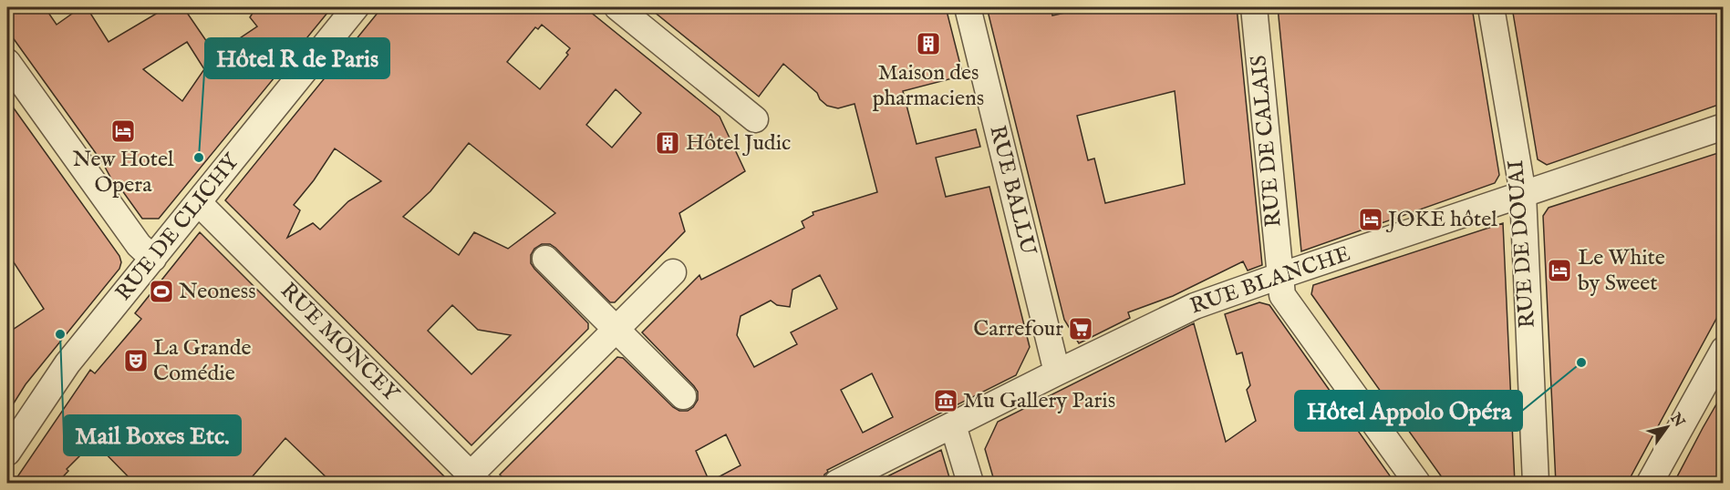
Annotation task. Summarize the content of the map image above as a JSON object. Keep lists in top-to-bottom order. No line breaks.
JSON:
{"streets":{"street":["RUE DE CALAIS","RUE BALLU","RUE DE CLICHY","RUE DE DOUAI","RUE BLANCHE","RUE MONCEY"]},"crossings":[["RUE DE CALAIS","RUE BLANCHE"],["RUE BALLU","RUE BLANCHE"],["RUE DE CLICHY","RUE MONCEY"],["RUE DE DOUAI","RUE BLANCHE"]],"places":{"building":["Maison des pharmaciens","Hôtel Judic"],"hotel":["New Hotel Opera","JOKE hôtel","Le White by Sweet"],"other":["Hôtel R de Paris","Mail Boxes Etc.","Hôtel Appolo Opéra"],"sports":["Neoness"],"supermarket":["Carrefour"],"theatre":["La Grande Comédie"],"museum":["Mu Gallery Paris"]},"north":"top right"}
